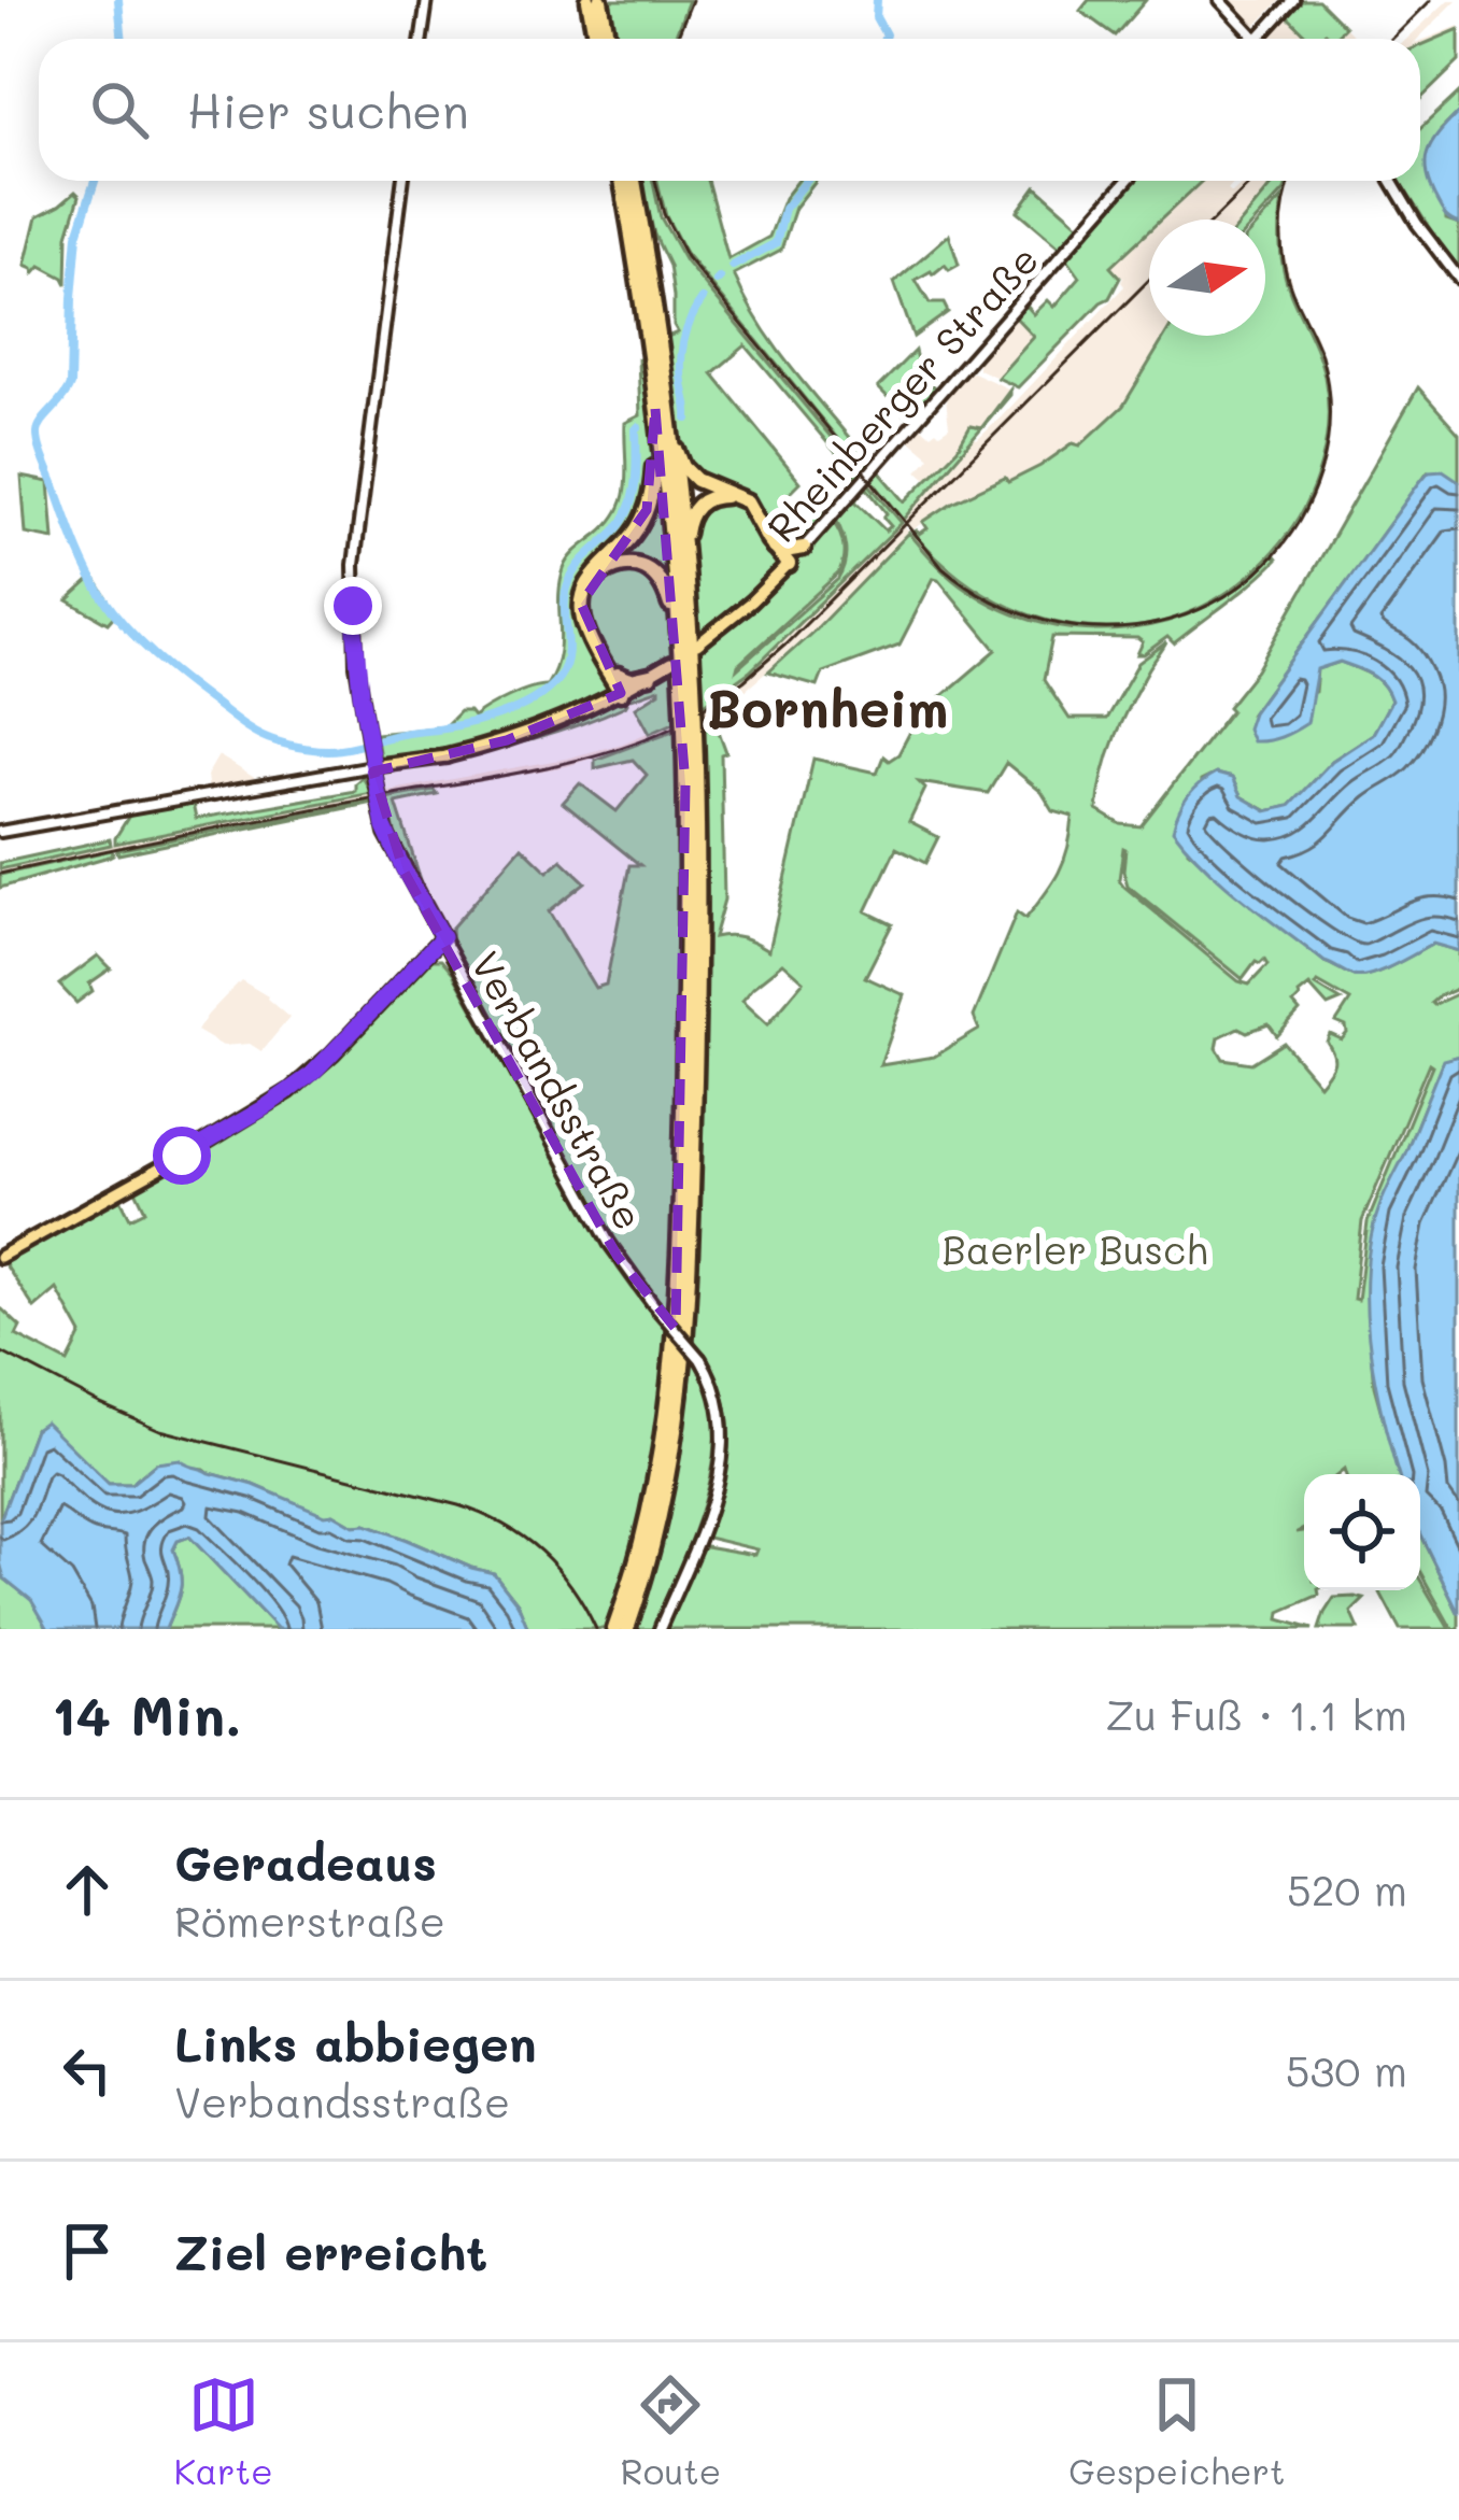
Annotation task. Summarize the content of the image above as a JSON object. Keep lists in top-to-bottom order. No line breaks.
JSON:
{"streets":{"main road":["Rheinberger Straße","Verbandsstraße"]},"districts":["Bornheim"],"parks":["Baerler Busch"],"north":"right","page":{"search":"Hier suchen","heading":["14 Min.","Zu Fuß · 1.1 km"],"list":[["Geradeaus","Römerstraße","520 m"],["Links abbiegen","Verbandsstraße","530 m"],"Ziel erreicht"],"nav":["Karte","Route","Gespeichert"]}}
